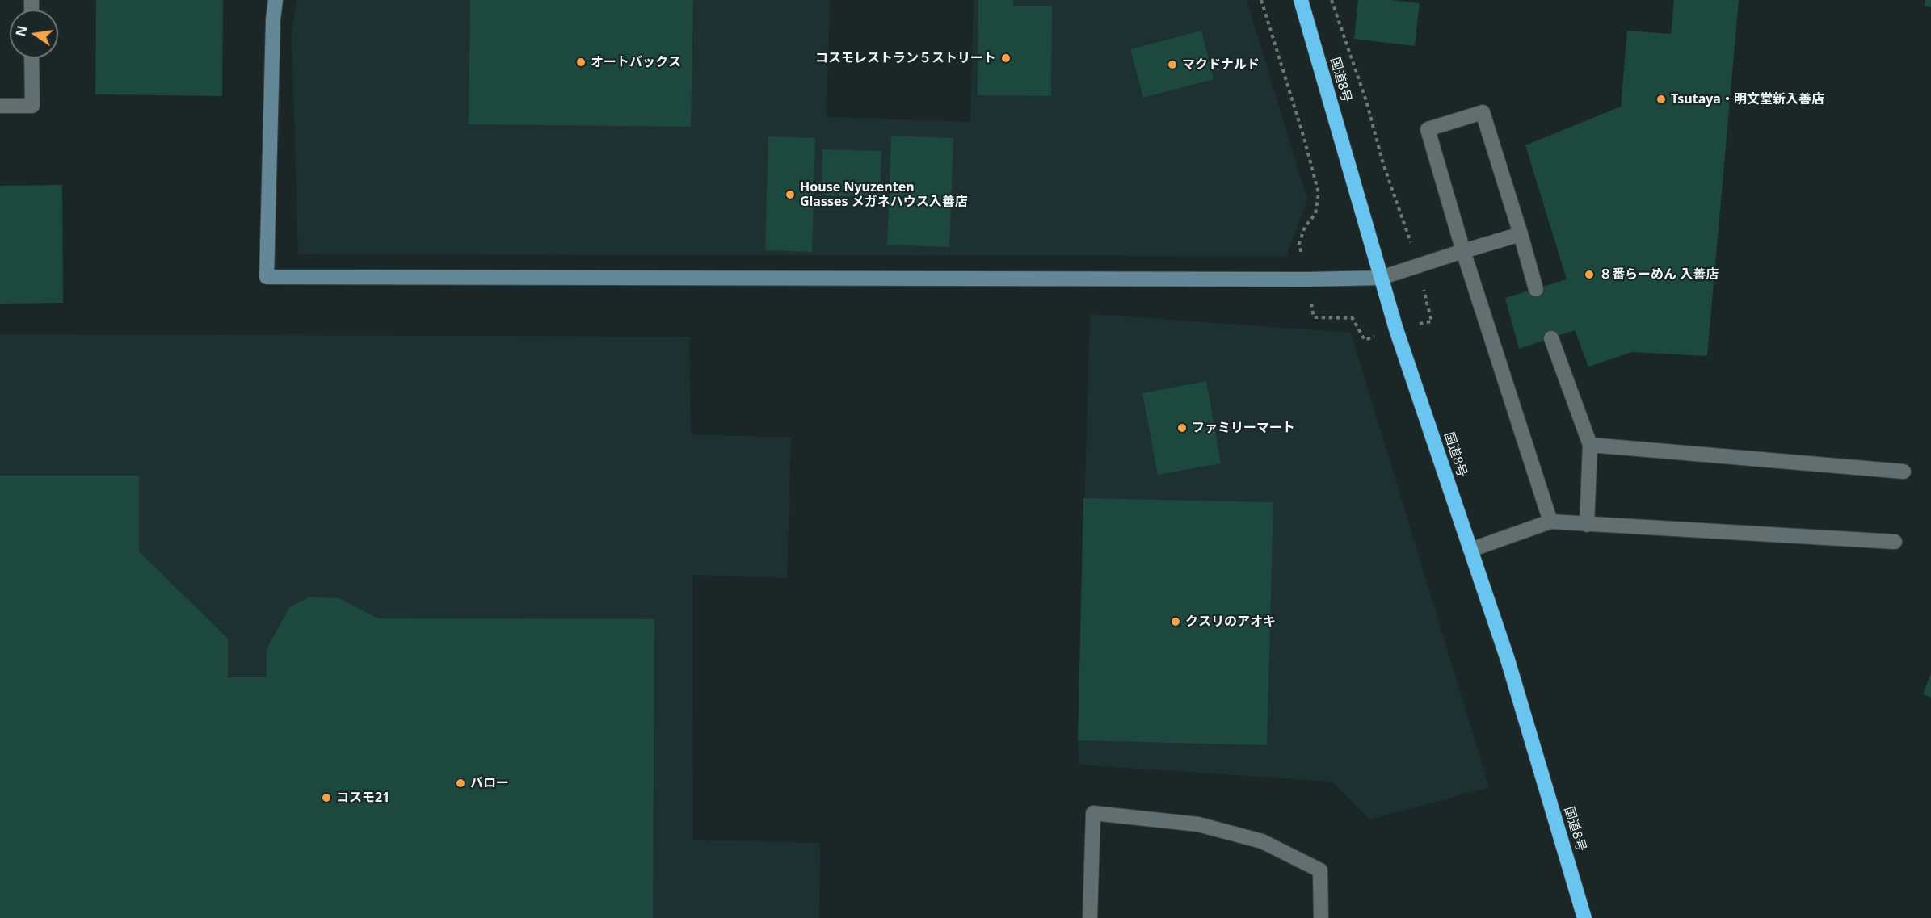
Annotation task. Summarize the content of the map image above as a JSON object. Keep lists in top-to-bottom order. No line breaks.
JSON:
{"streets":{"highway":["国道8号"]},"places":["コスモレストラン５ストリート","オートバックス","マクドナルド","Tsutaya・明文堂新入善店","House Nyuzenten Glasses メガネハウス入善店","８番らーめん 入善店","ファミリーマート","クスリのアオキ","バロー","コスモ21"],"north":"left"}
